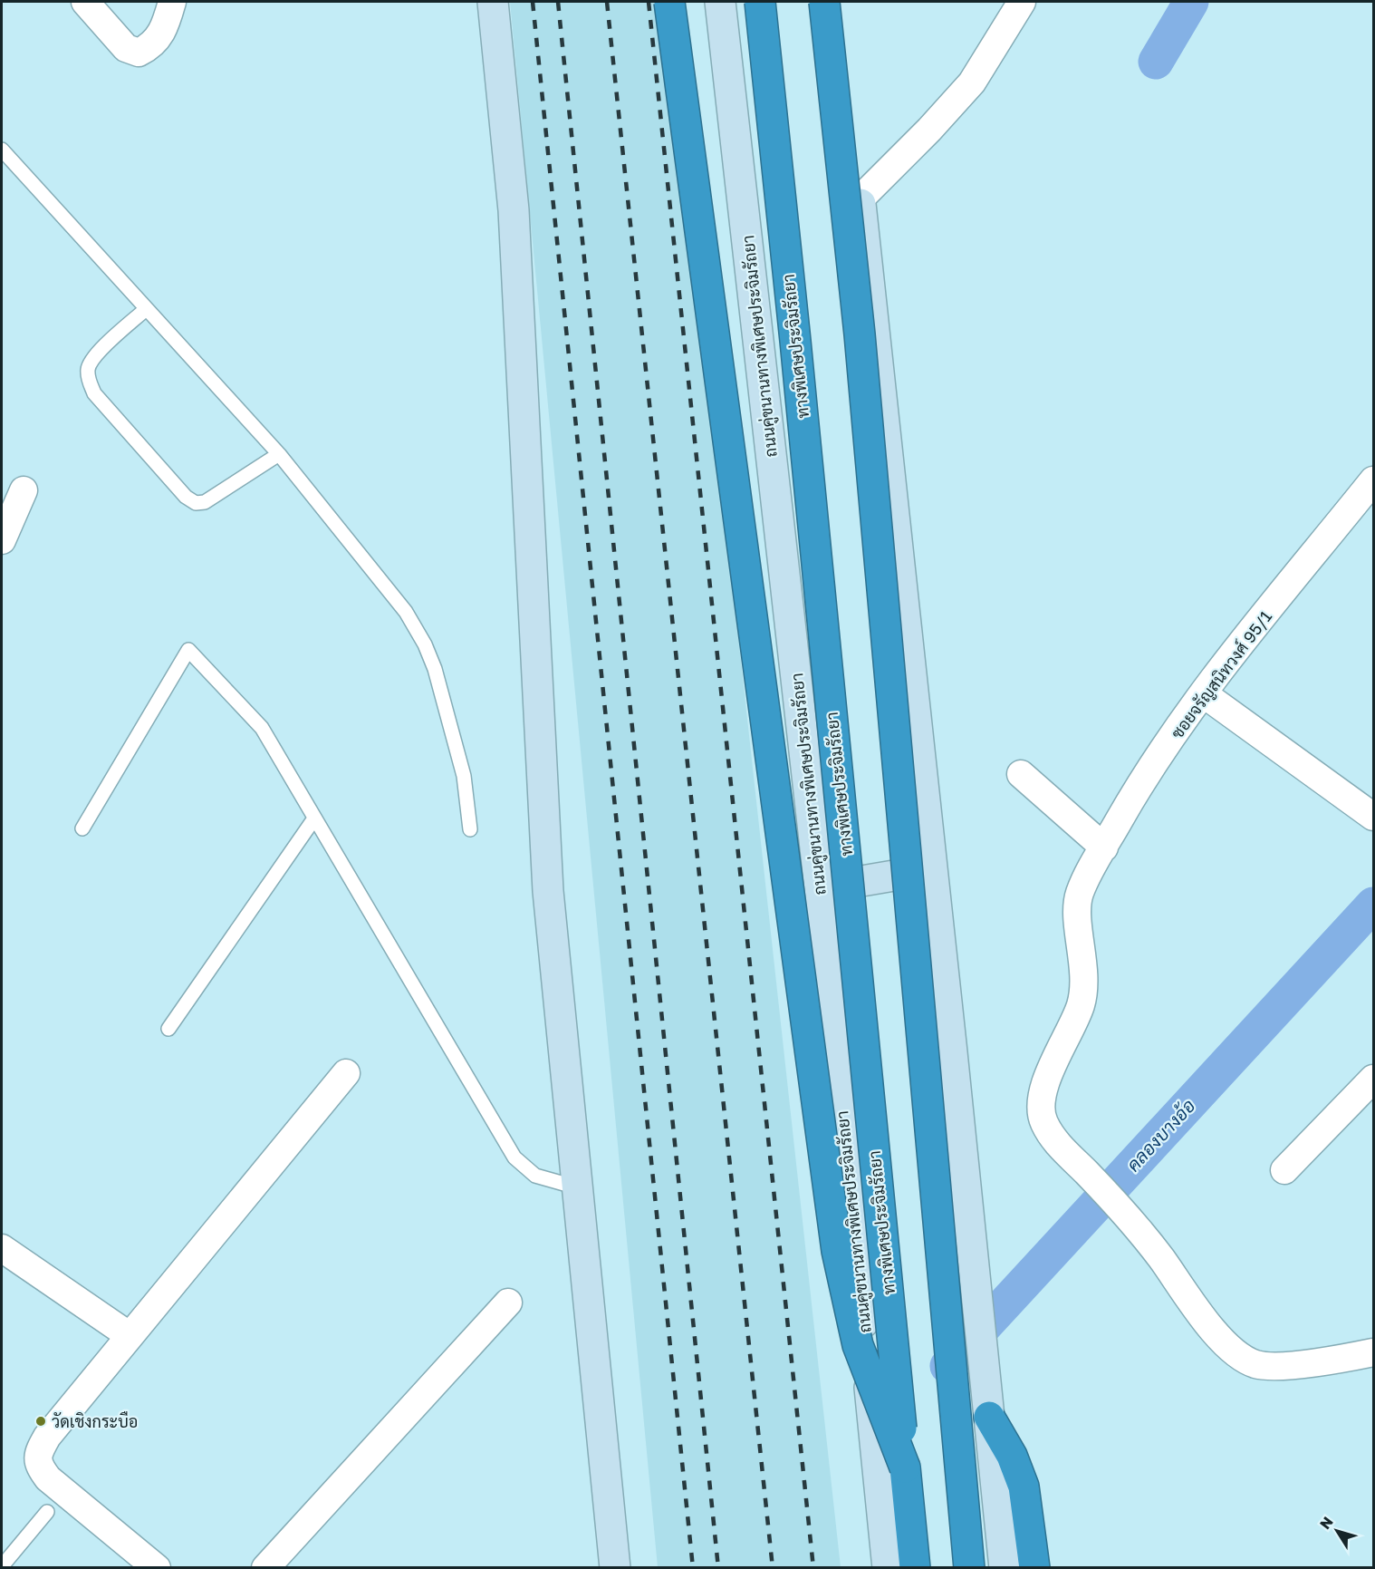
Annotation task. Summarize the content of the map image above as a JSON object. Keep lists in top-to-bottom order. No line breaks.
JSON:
{"streets":{"highway":["ทางพิเศษประจิมรัถยา"],"main road":["ถนนคู่ขนานทางพิเศษประจิมรัถยา"],"street":["ซอยจรัญสนิทวงศ์ 95/1"]},"water":["คลองบางอ้อ"],"places":["วัดเชิงกระบือ"],"north":"top left"}
